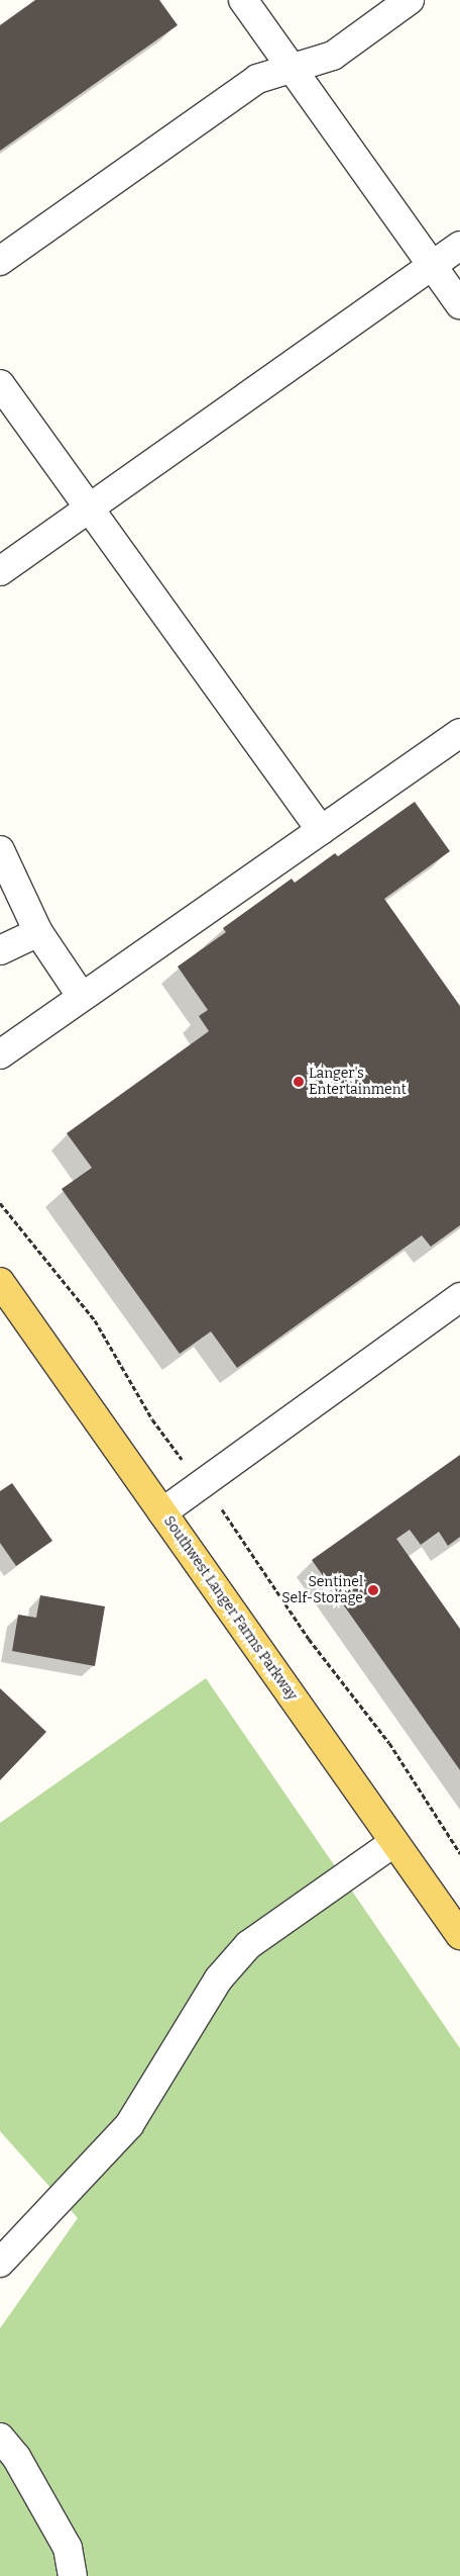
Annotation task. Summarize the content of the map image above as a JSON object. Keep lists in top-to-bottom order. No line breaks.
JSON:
{"streets":{"main road":["Southwest Langer Farms Parkway"]},"places":["Langer's Entertainment","Sentinel Self-Storage"]}
